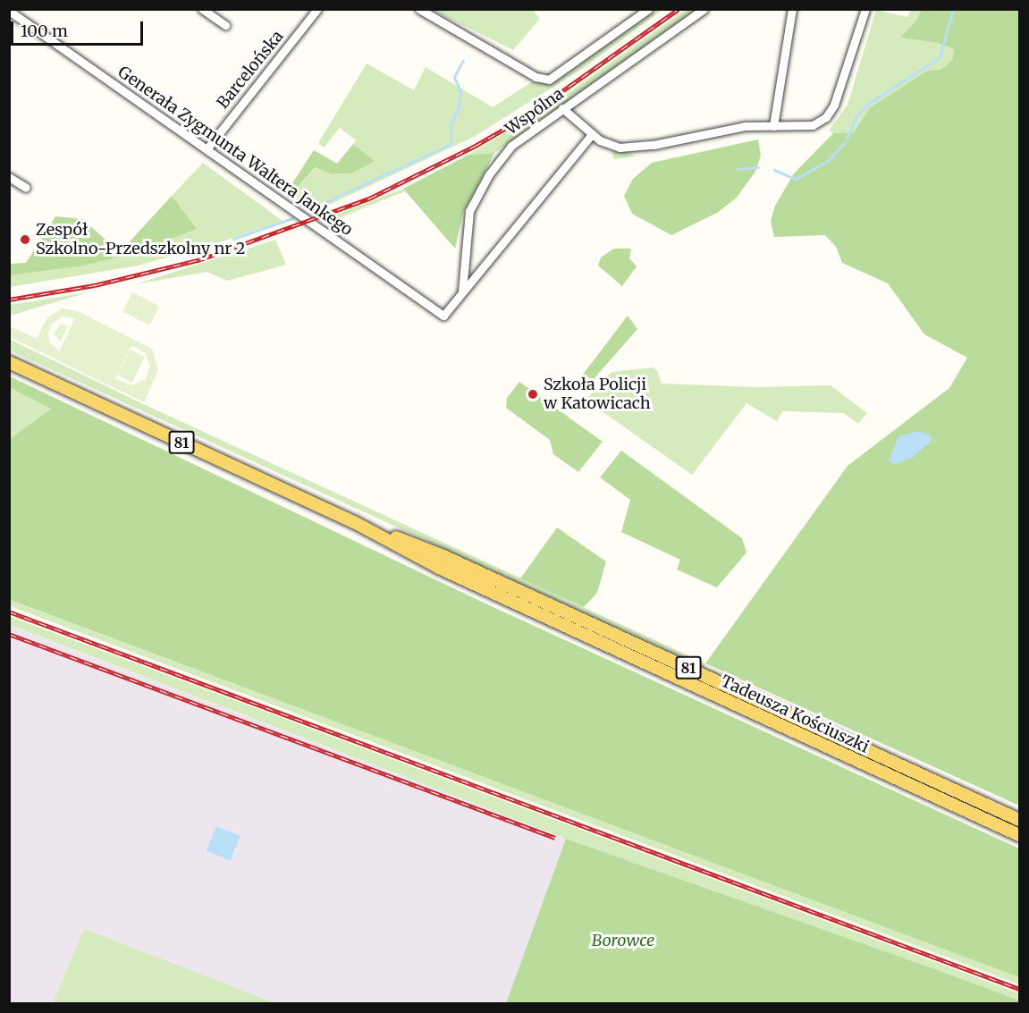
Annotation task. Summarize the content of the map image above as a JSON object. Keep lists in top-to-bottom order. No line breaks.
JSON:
{"streets":{"main road":["81","Tadeusza Kościuszki"],"street":["Barcelońska","Wspólna","Generała Zygmunta Waltera Jankego"]},"crossings":[["Barcelońska","Generała Zygmunta Waltera Jankego"],["Wspólna","Generała Zygmunta Waltera Jankego"]],"parks":["Borowce"],"places":["Zespół Szkolno-Przedszkolny nr 2","Szkoła Policji w Katowicach"],"scale_bar":"100 m"}
